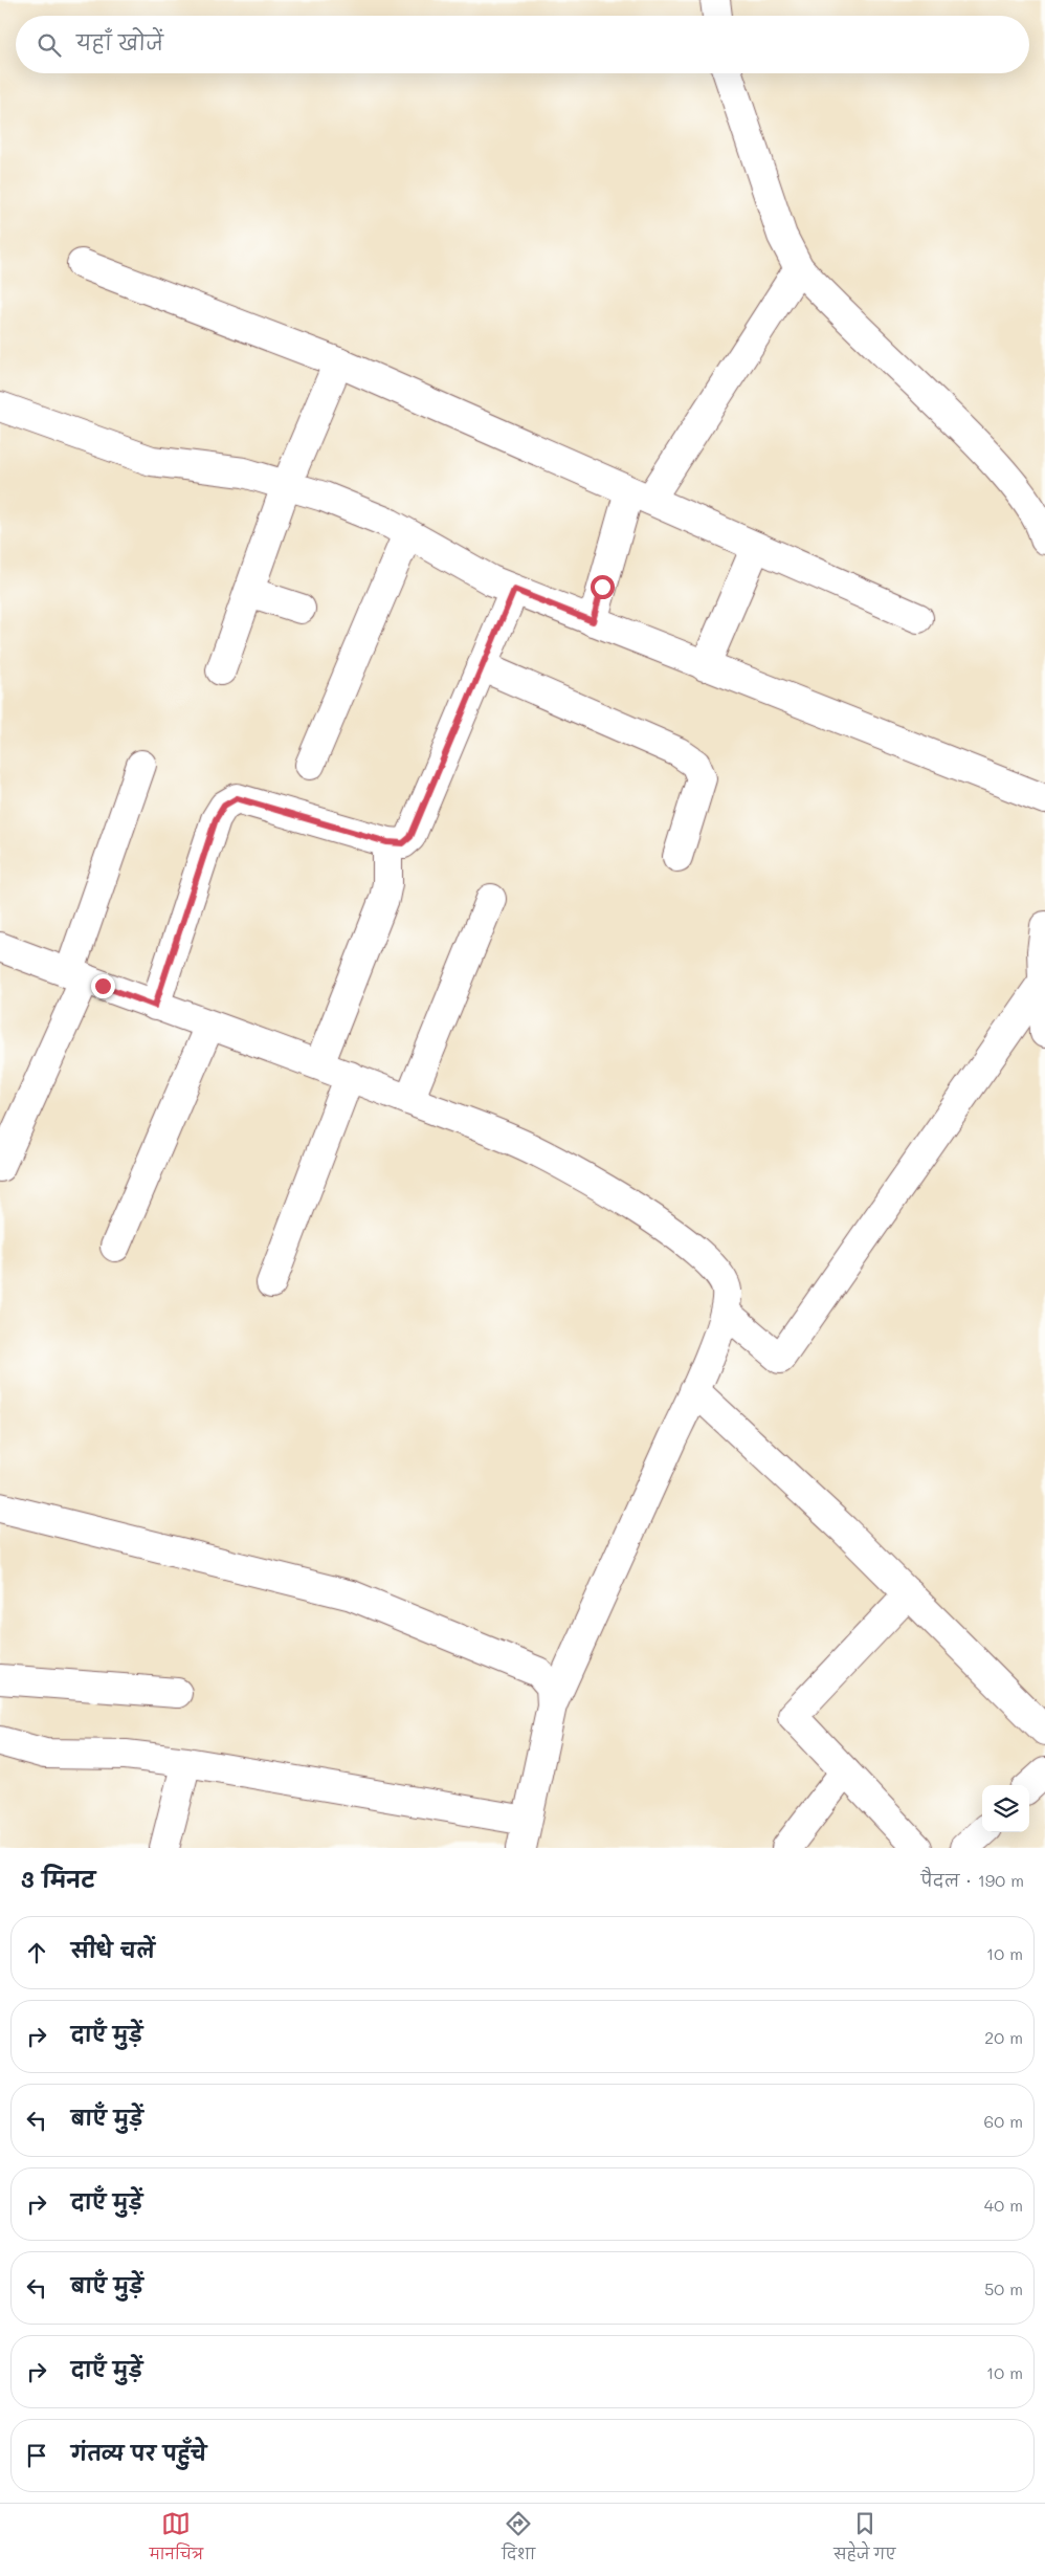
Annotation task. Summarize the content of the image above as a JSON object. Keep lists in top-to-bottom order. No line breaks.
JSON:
{"page":{"search":"यहाँ खोजें","heading":["3 मिनट","पैदल · 190 m"],"list":[["सीधे चलें","10 m"],["दाएँ मुड़ें","20 m"],["बाएँ मुड़ें","60 m"],["दाएँ मुड़ें","40 m"],["बाएँ मुड़ें","50 m"],["दाएँ मुड़ें","10 m"],"गंतव्य पर पहुँचे"],"nav":["मानचित्र","दिशा","सहेजे गए"]}}
